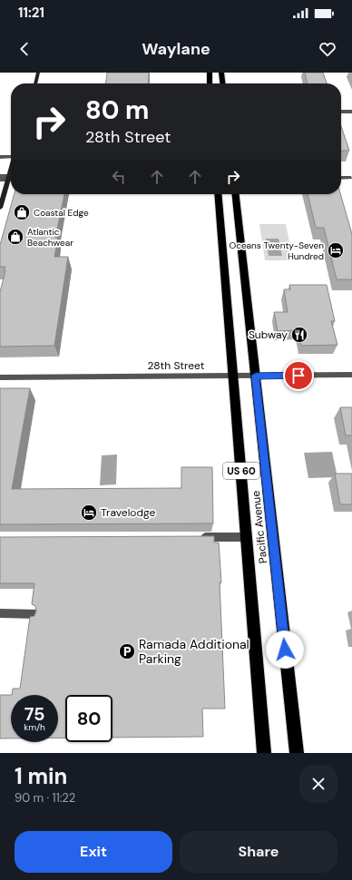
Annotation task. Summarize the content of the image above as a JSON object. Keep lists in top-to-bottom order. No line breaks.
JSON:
{"streets":{"highway":["US 60","Pacific Avenue"],"street":["28th Street"]},"crossings":[["28th Street","Pacific Avenue"]],"places":{"shop":["Coastal Edge","Atlantic Beachwear"],"hotel":["Oceans Twenty-Seven Hundred","Travelodge"],"restaurant":["Subway"],"parking":["Ramada Additional Parking"]},"page":{"status":"11:21","header":"Waylane","turn":["80 m","28th Street"],"speed":"75 km/h","limit":"80","heading":["1 min","90 m · 11:22"],"buttons":["Exit","Share"]}}
